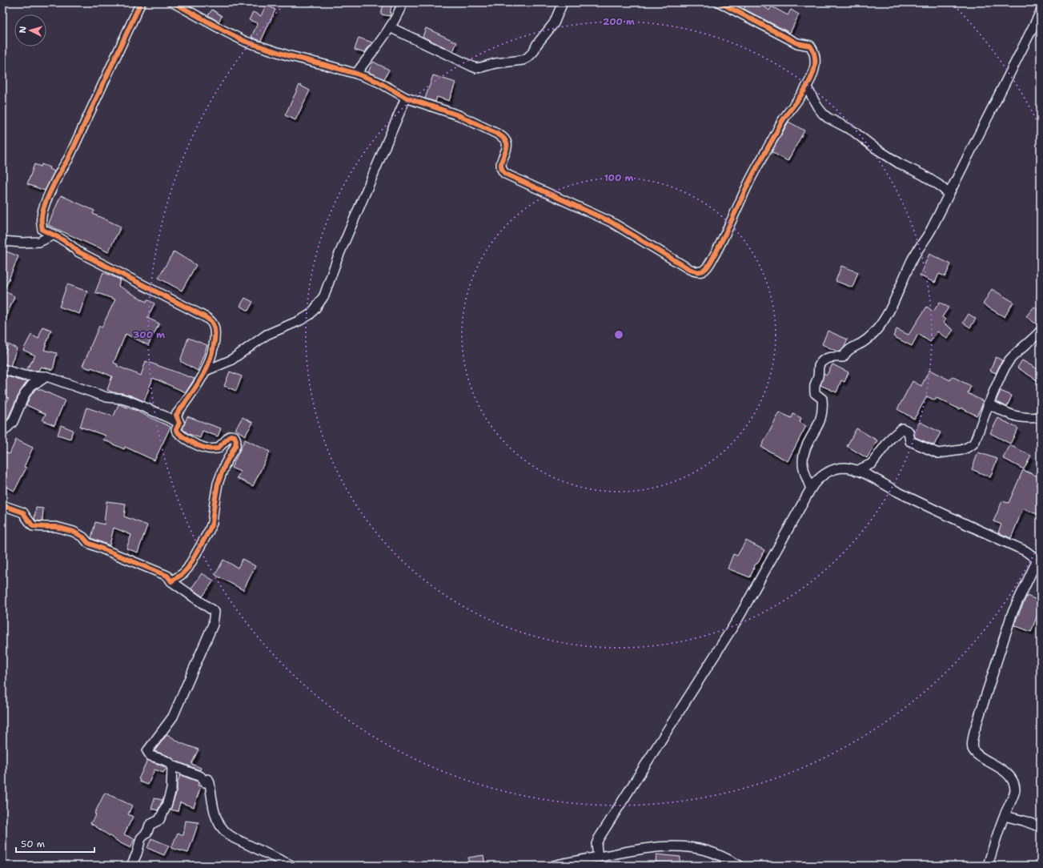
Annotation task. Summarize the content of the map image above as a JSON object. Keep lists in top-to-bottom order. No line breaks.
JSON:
{"scale_bar":"50 m","north":"left","rings":["200 m","100 m","300 m"]}
